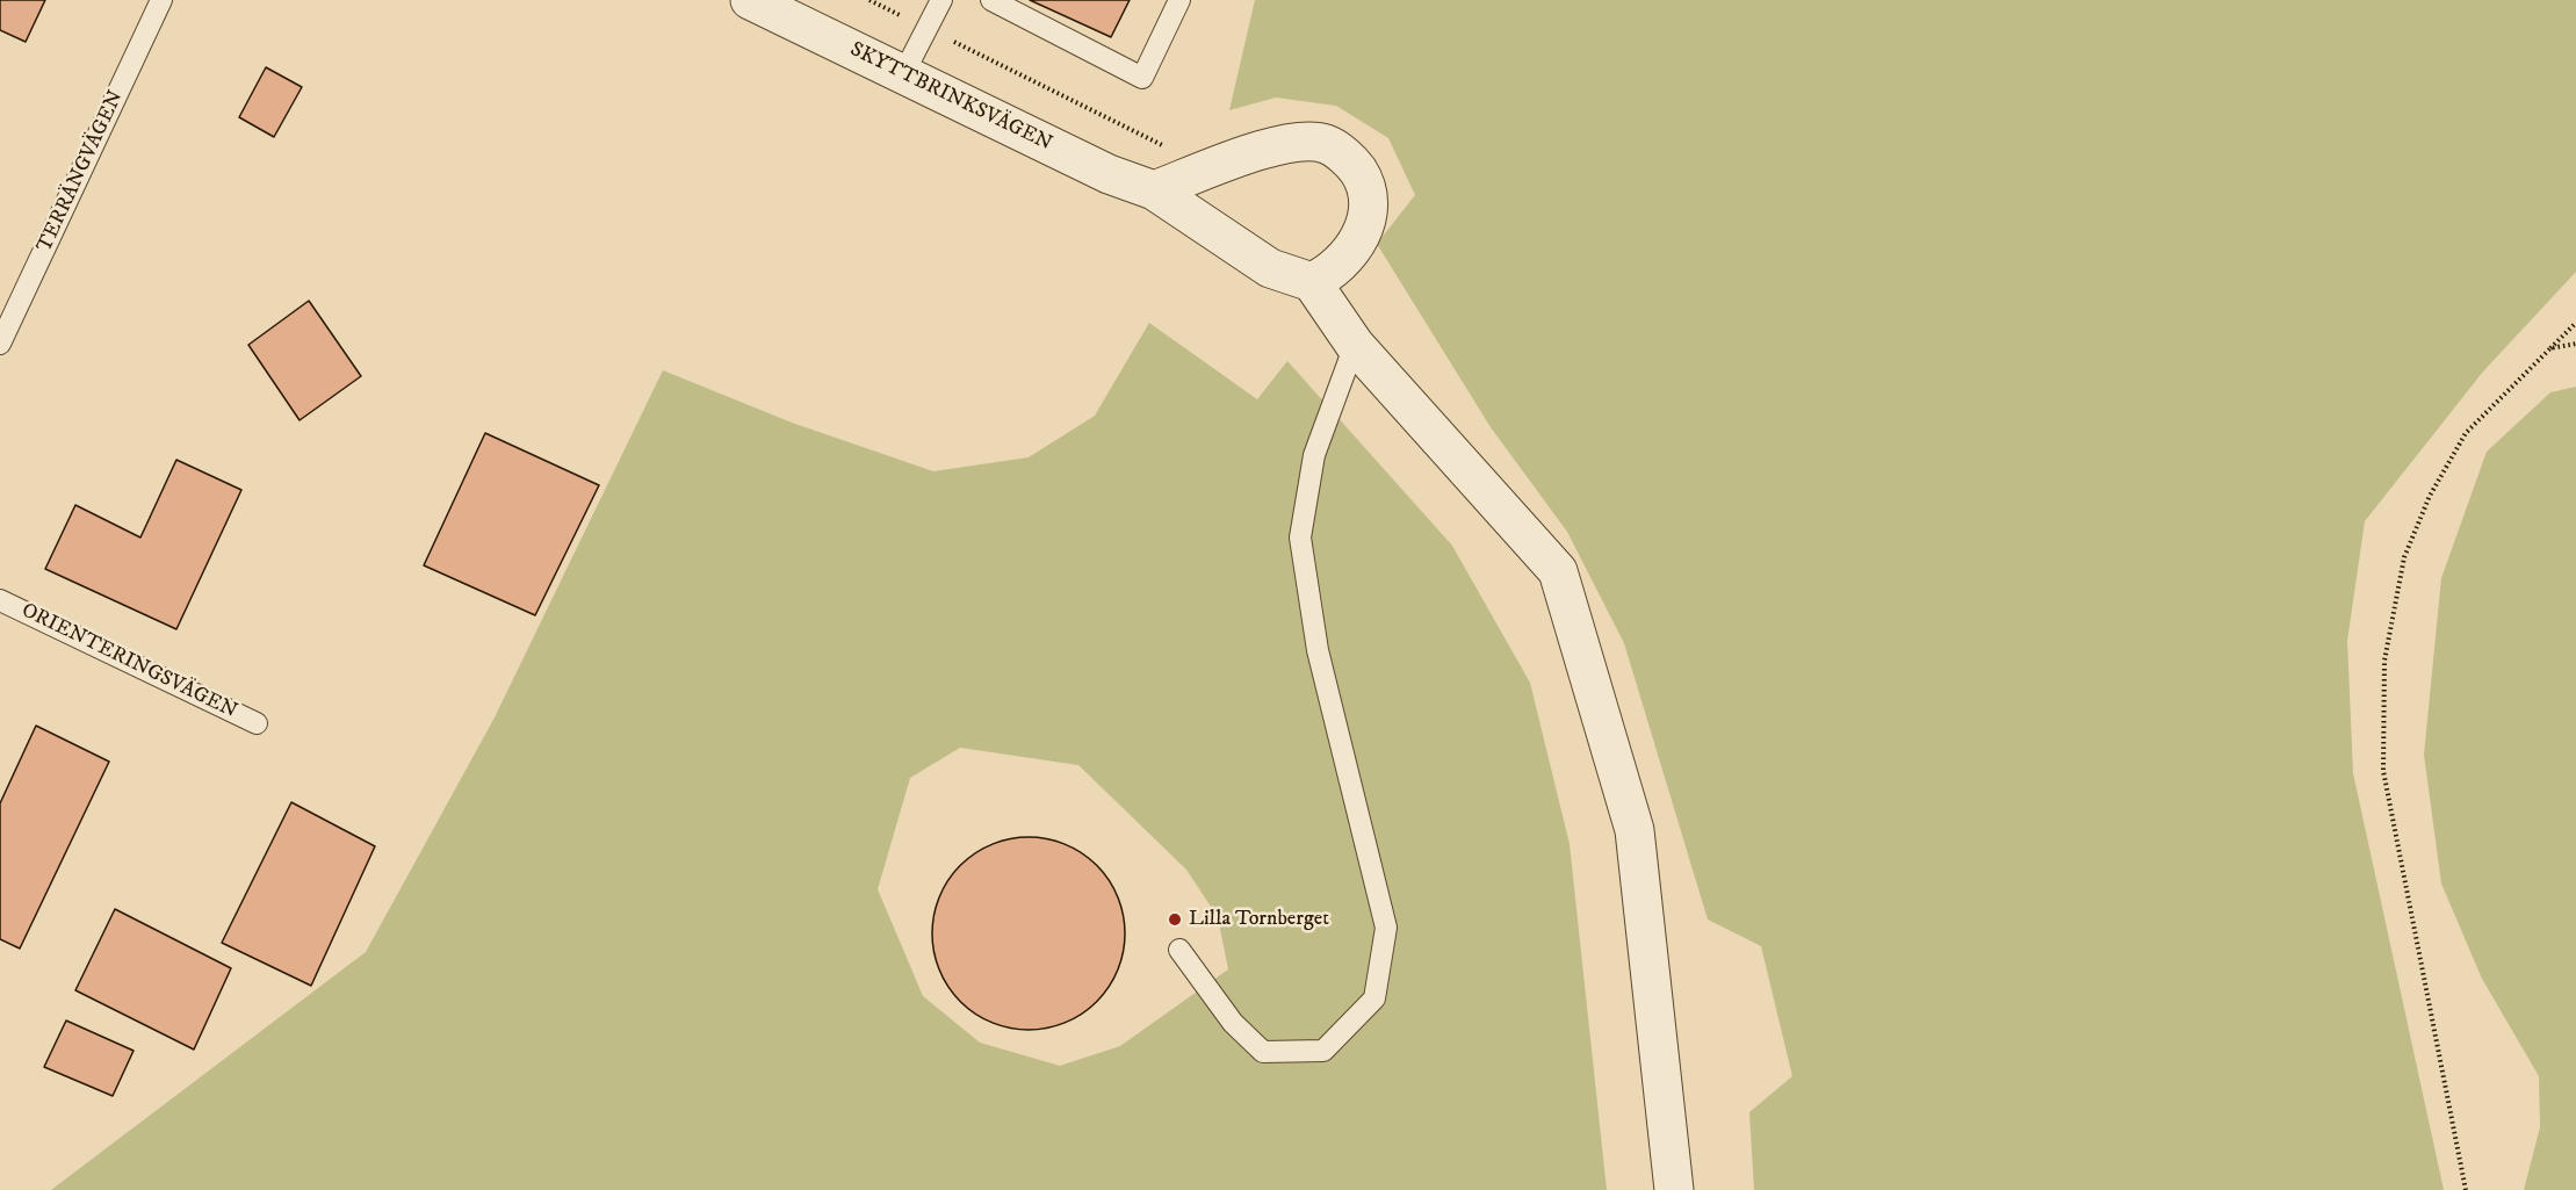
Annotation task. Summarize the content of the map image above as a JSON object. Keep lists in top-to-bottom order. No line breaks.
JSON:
{"streets":{"street":["SKYTTBRINKSVÄGEN"],"lane":["TERRÄNGVÄGEN","ORIENTERINGSVÄGEN"]},"places":["Lilla Tornberget"]}
